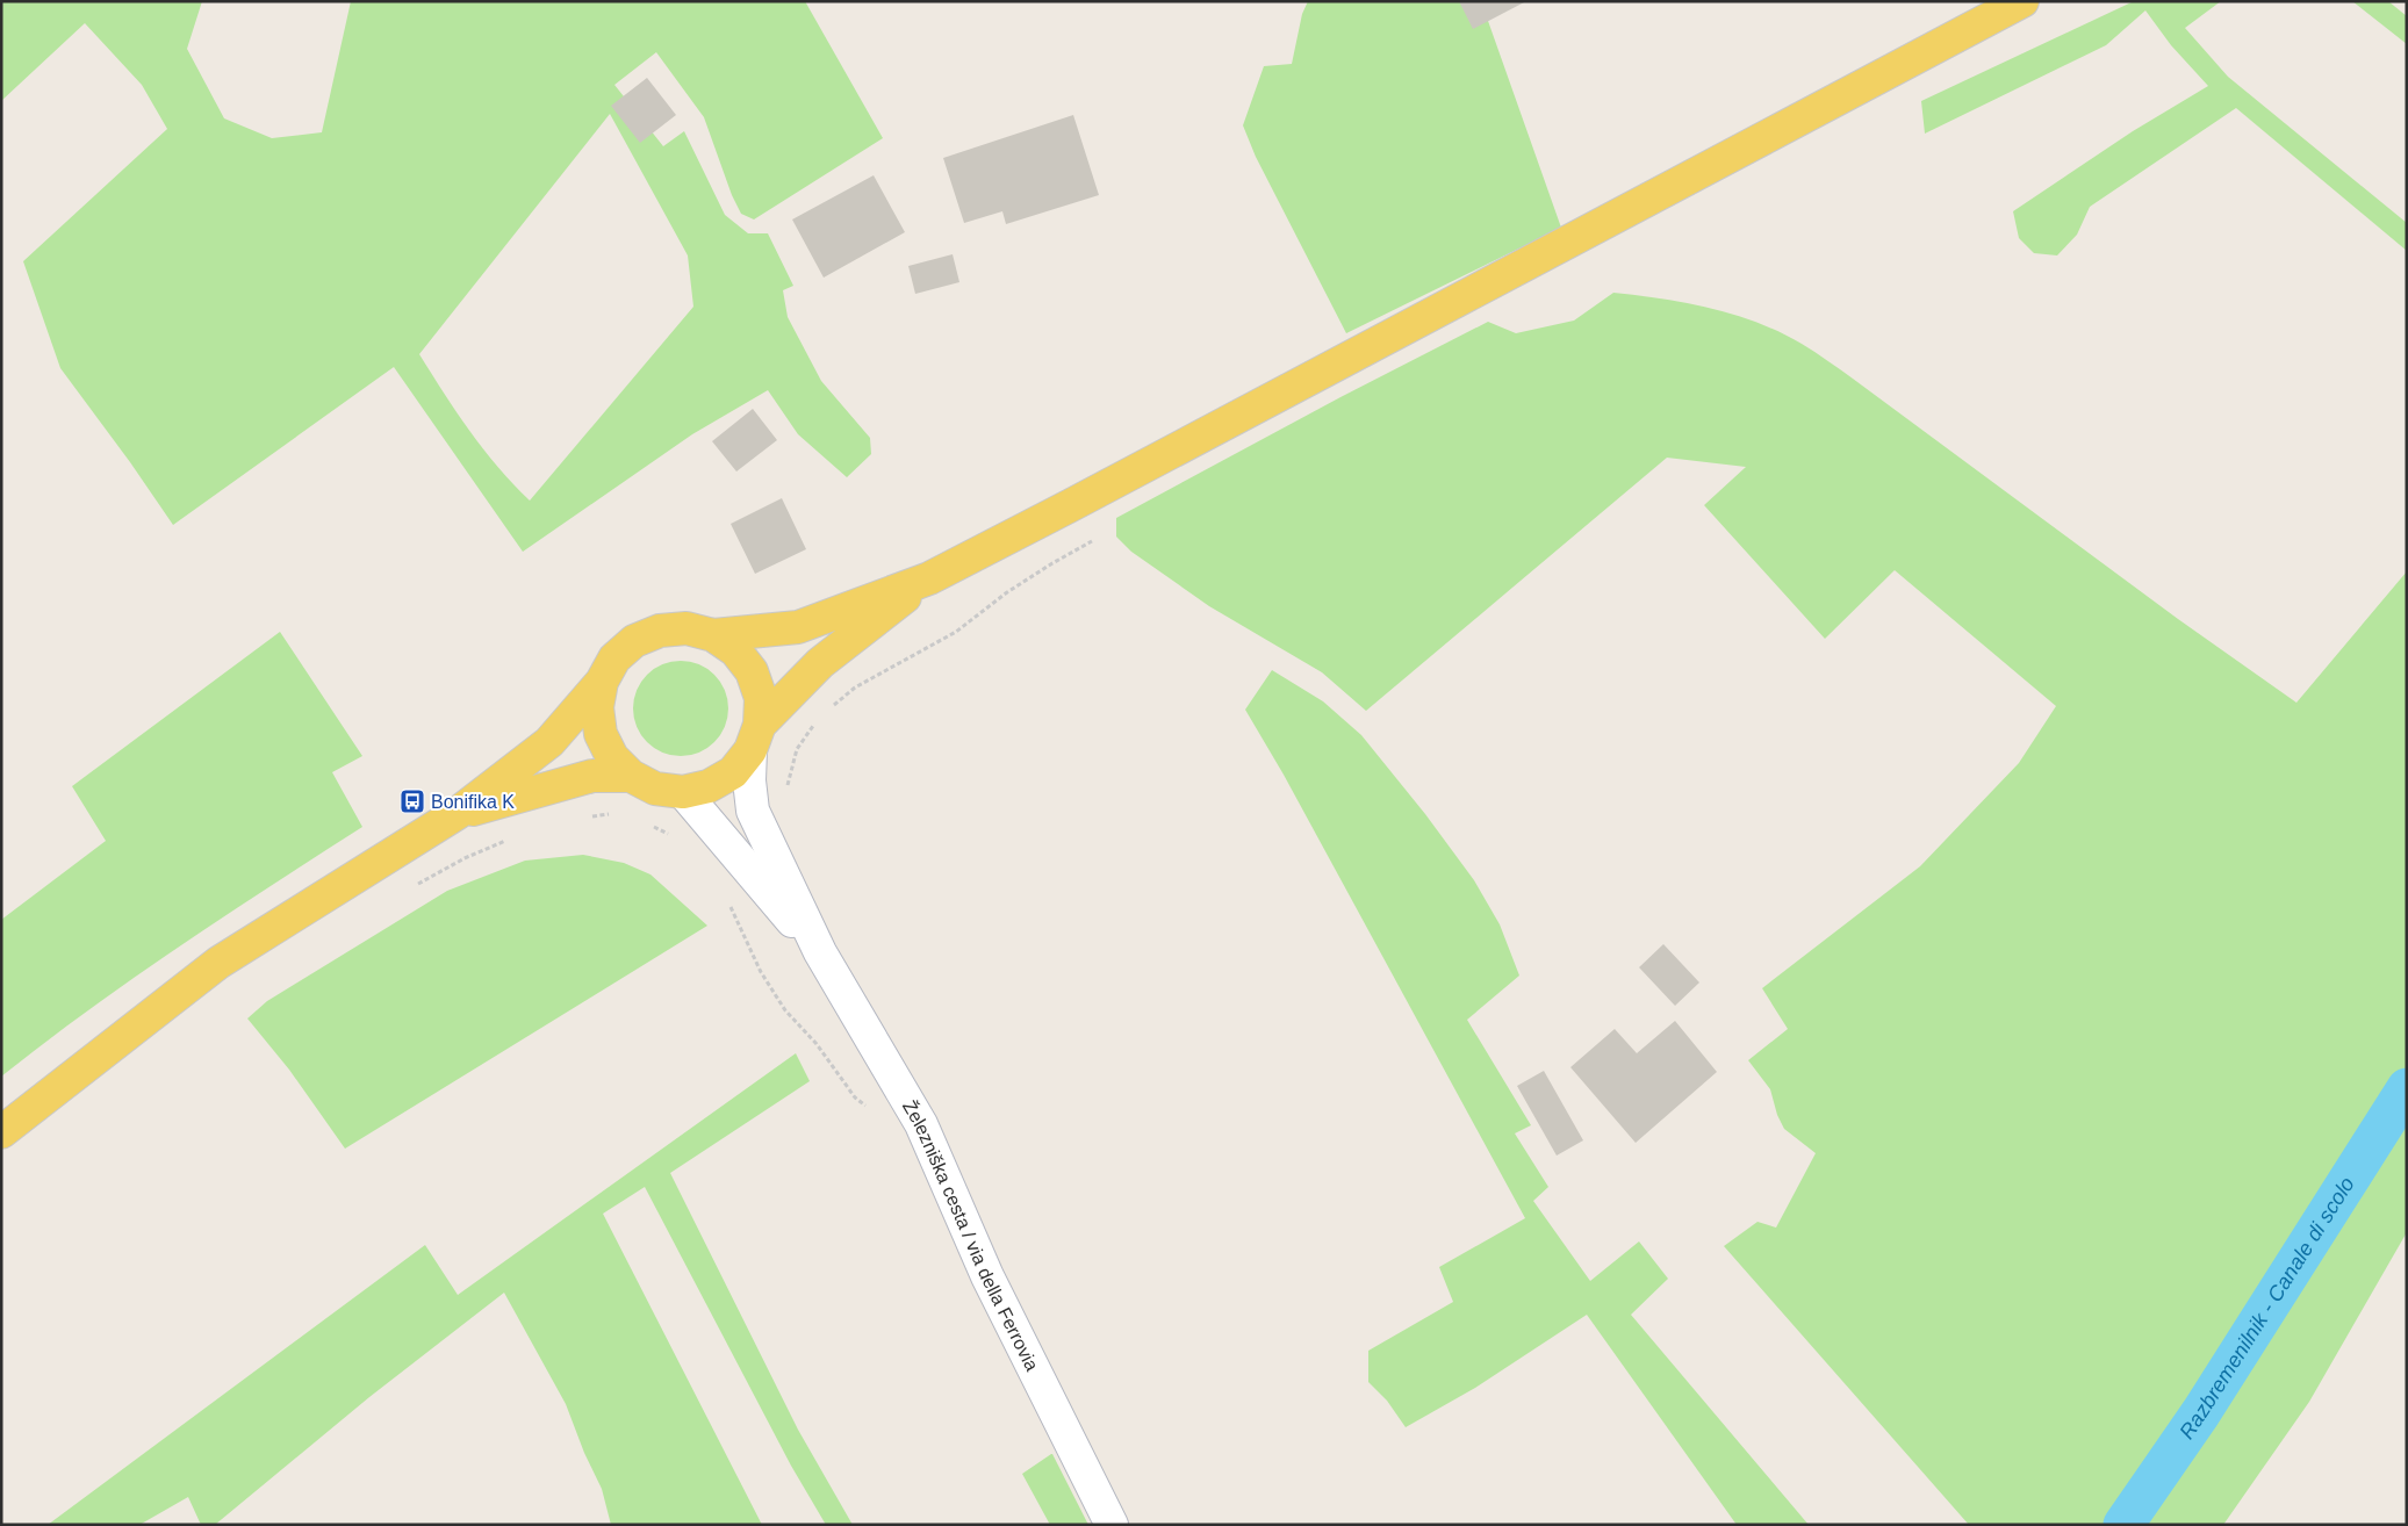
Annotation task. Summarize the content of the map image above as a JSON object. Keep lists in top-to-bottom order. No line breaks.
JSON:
{"streets":{"street":["Železniška cesta / via della Ferrovia"]},"water":["Razbremenilnik - Canale di scolo"],"places":{"bus stop":["Bonifika K"]}}
